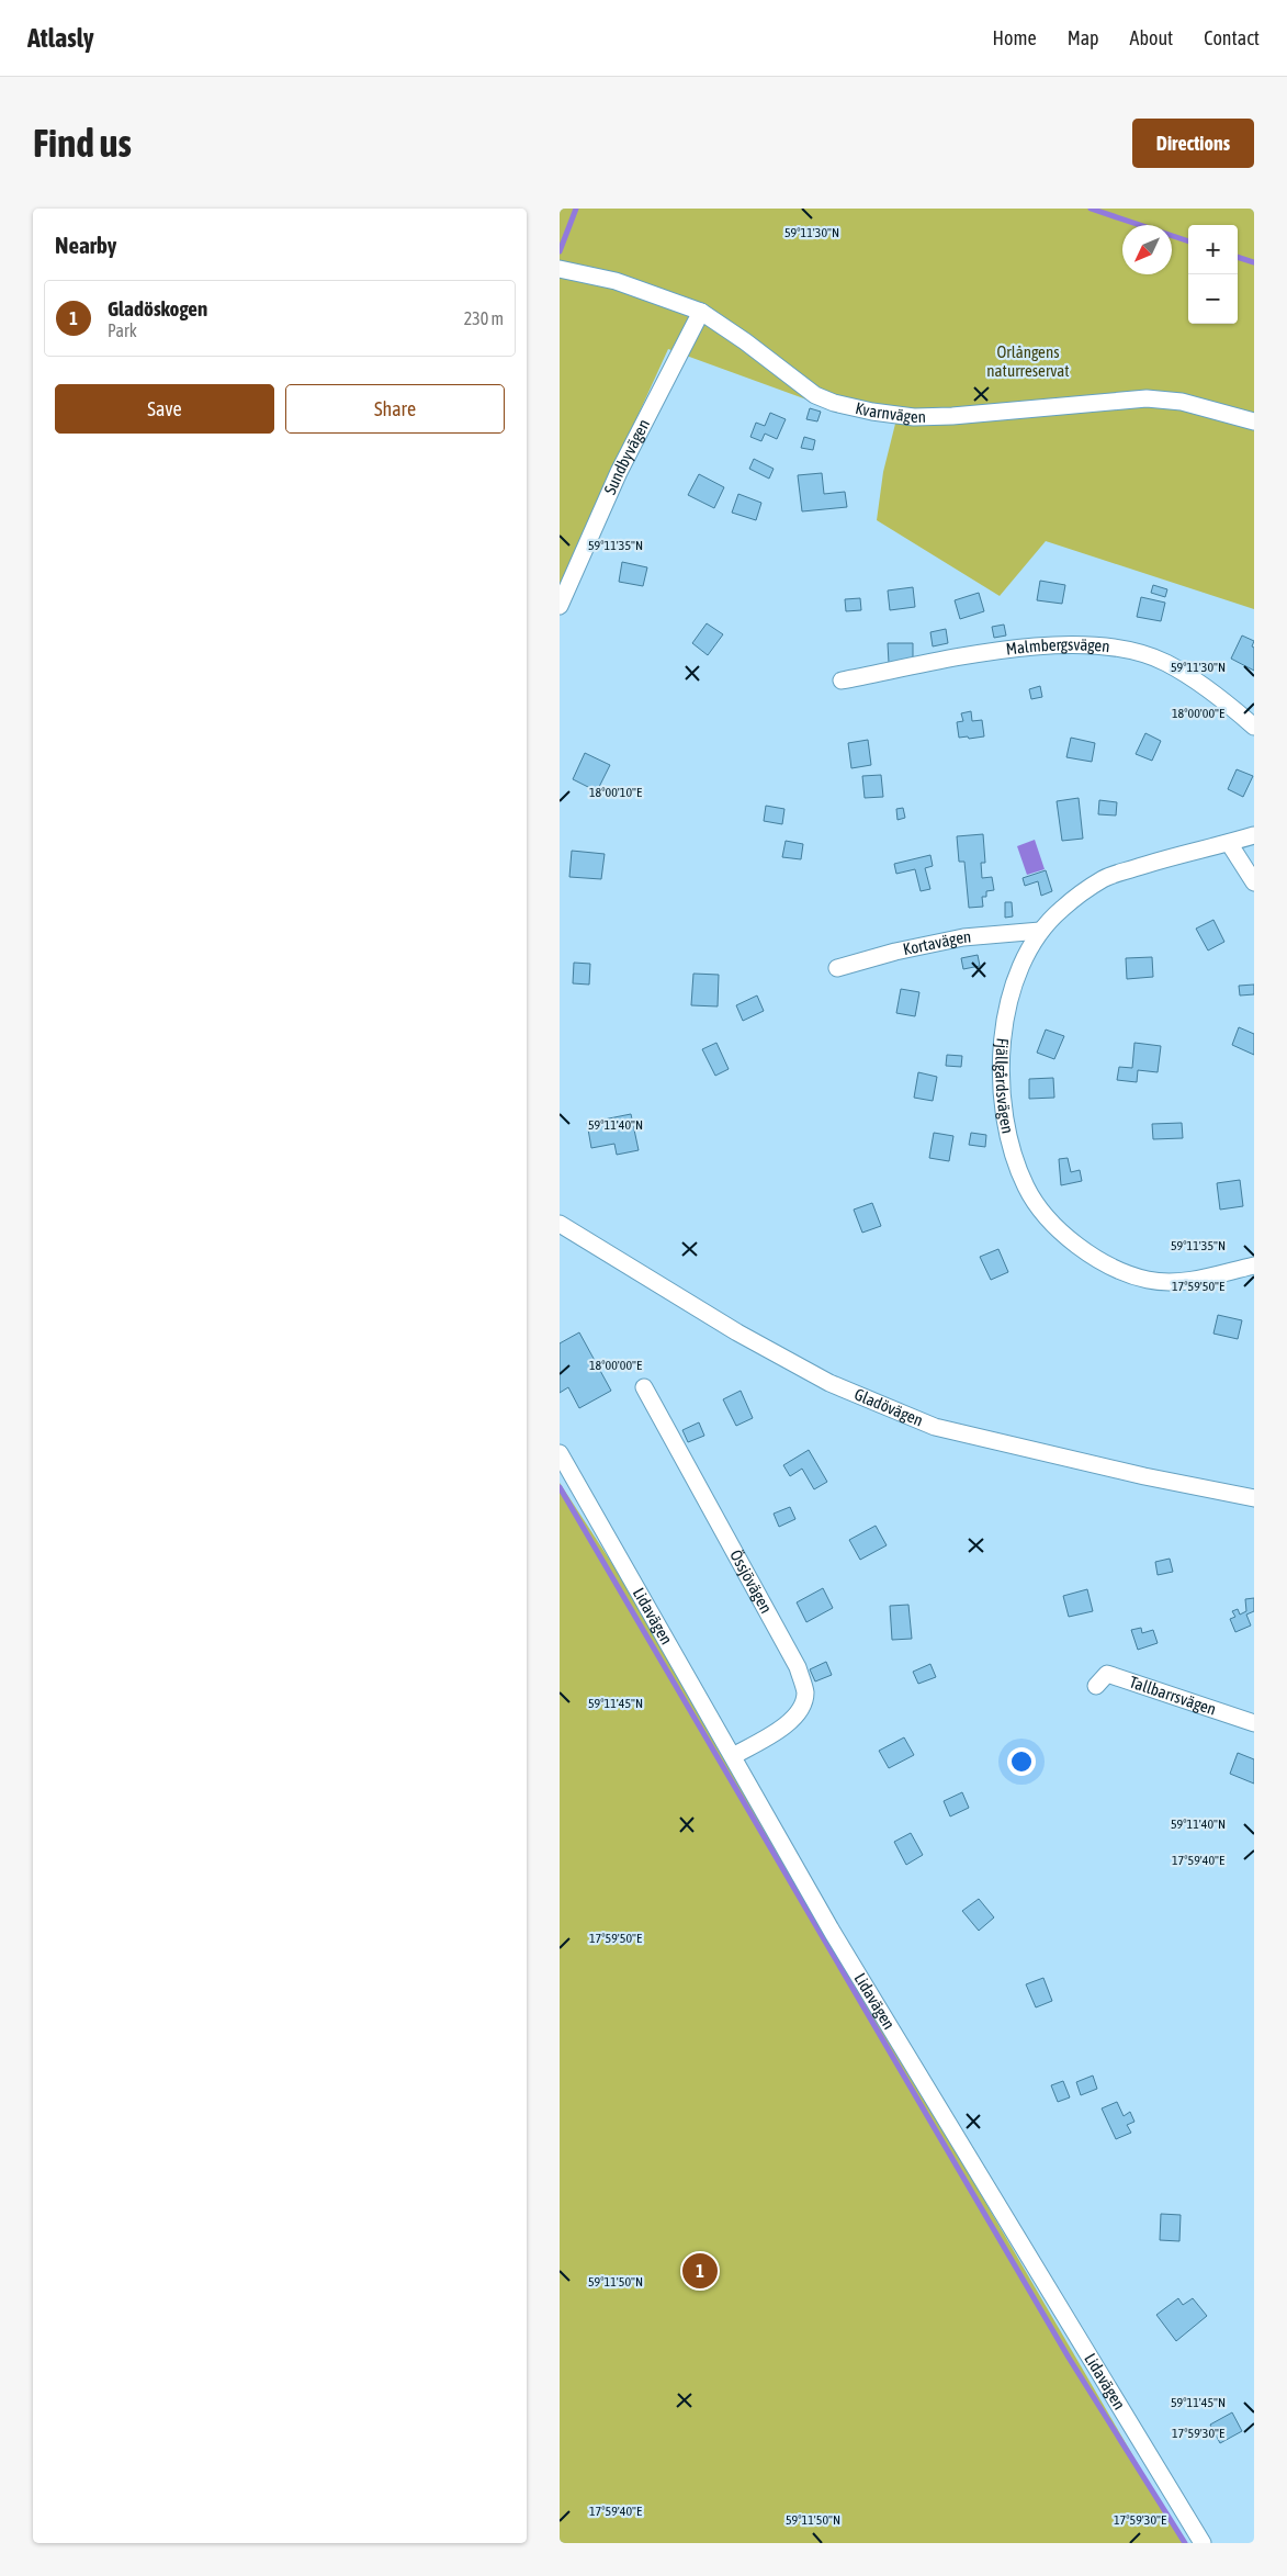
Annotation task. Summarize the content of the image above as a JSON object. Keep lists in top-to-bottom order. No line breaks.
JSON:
{"streets":{"street":["Kvarnvägen","Sundbyvägen","Malmbergsvägen","Kortavägen","Fjällgårdsvägen","Gladövägen","Össjövägen","Lidavägen","Tallbarrsvägen"]},"crossings":[["Kvarnvägen","Sundbyvägen"],["Kortavägen","Fjällgårdsvägen"],["Össjövägen","Lidavägen"]],"parks":["Orlångens naturreservat"],"north":"bottom left","page":{"header":"Atlasly","nav":["Home","Map","About","Contact"],"buttons":["Directions",["Save","Share"]],"title":"Find us","heading":"Nearby","map_buttons":["+","−"],"list":[{"mark":"1","name":"Gladöskogen","note":"Park","value":"230 m"}],"pins":"1"},"coordinates":["59°11'30\"N","59°11'35\"N","18°00'00\"E","18°00'10\"E","59°11'40\"N","17°59'50\"E","59°11'45\"N","17°59'40\"E","59°11'50\"N","17°59'30\"E"]}
